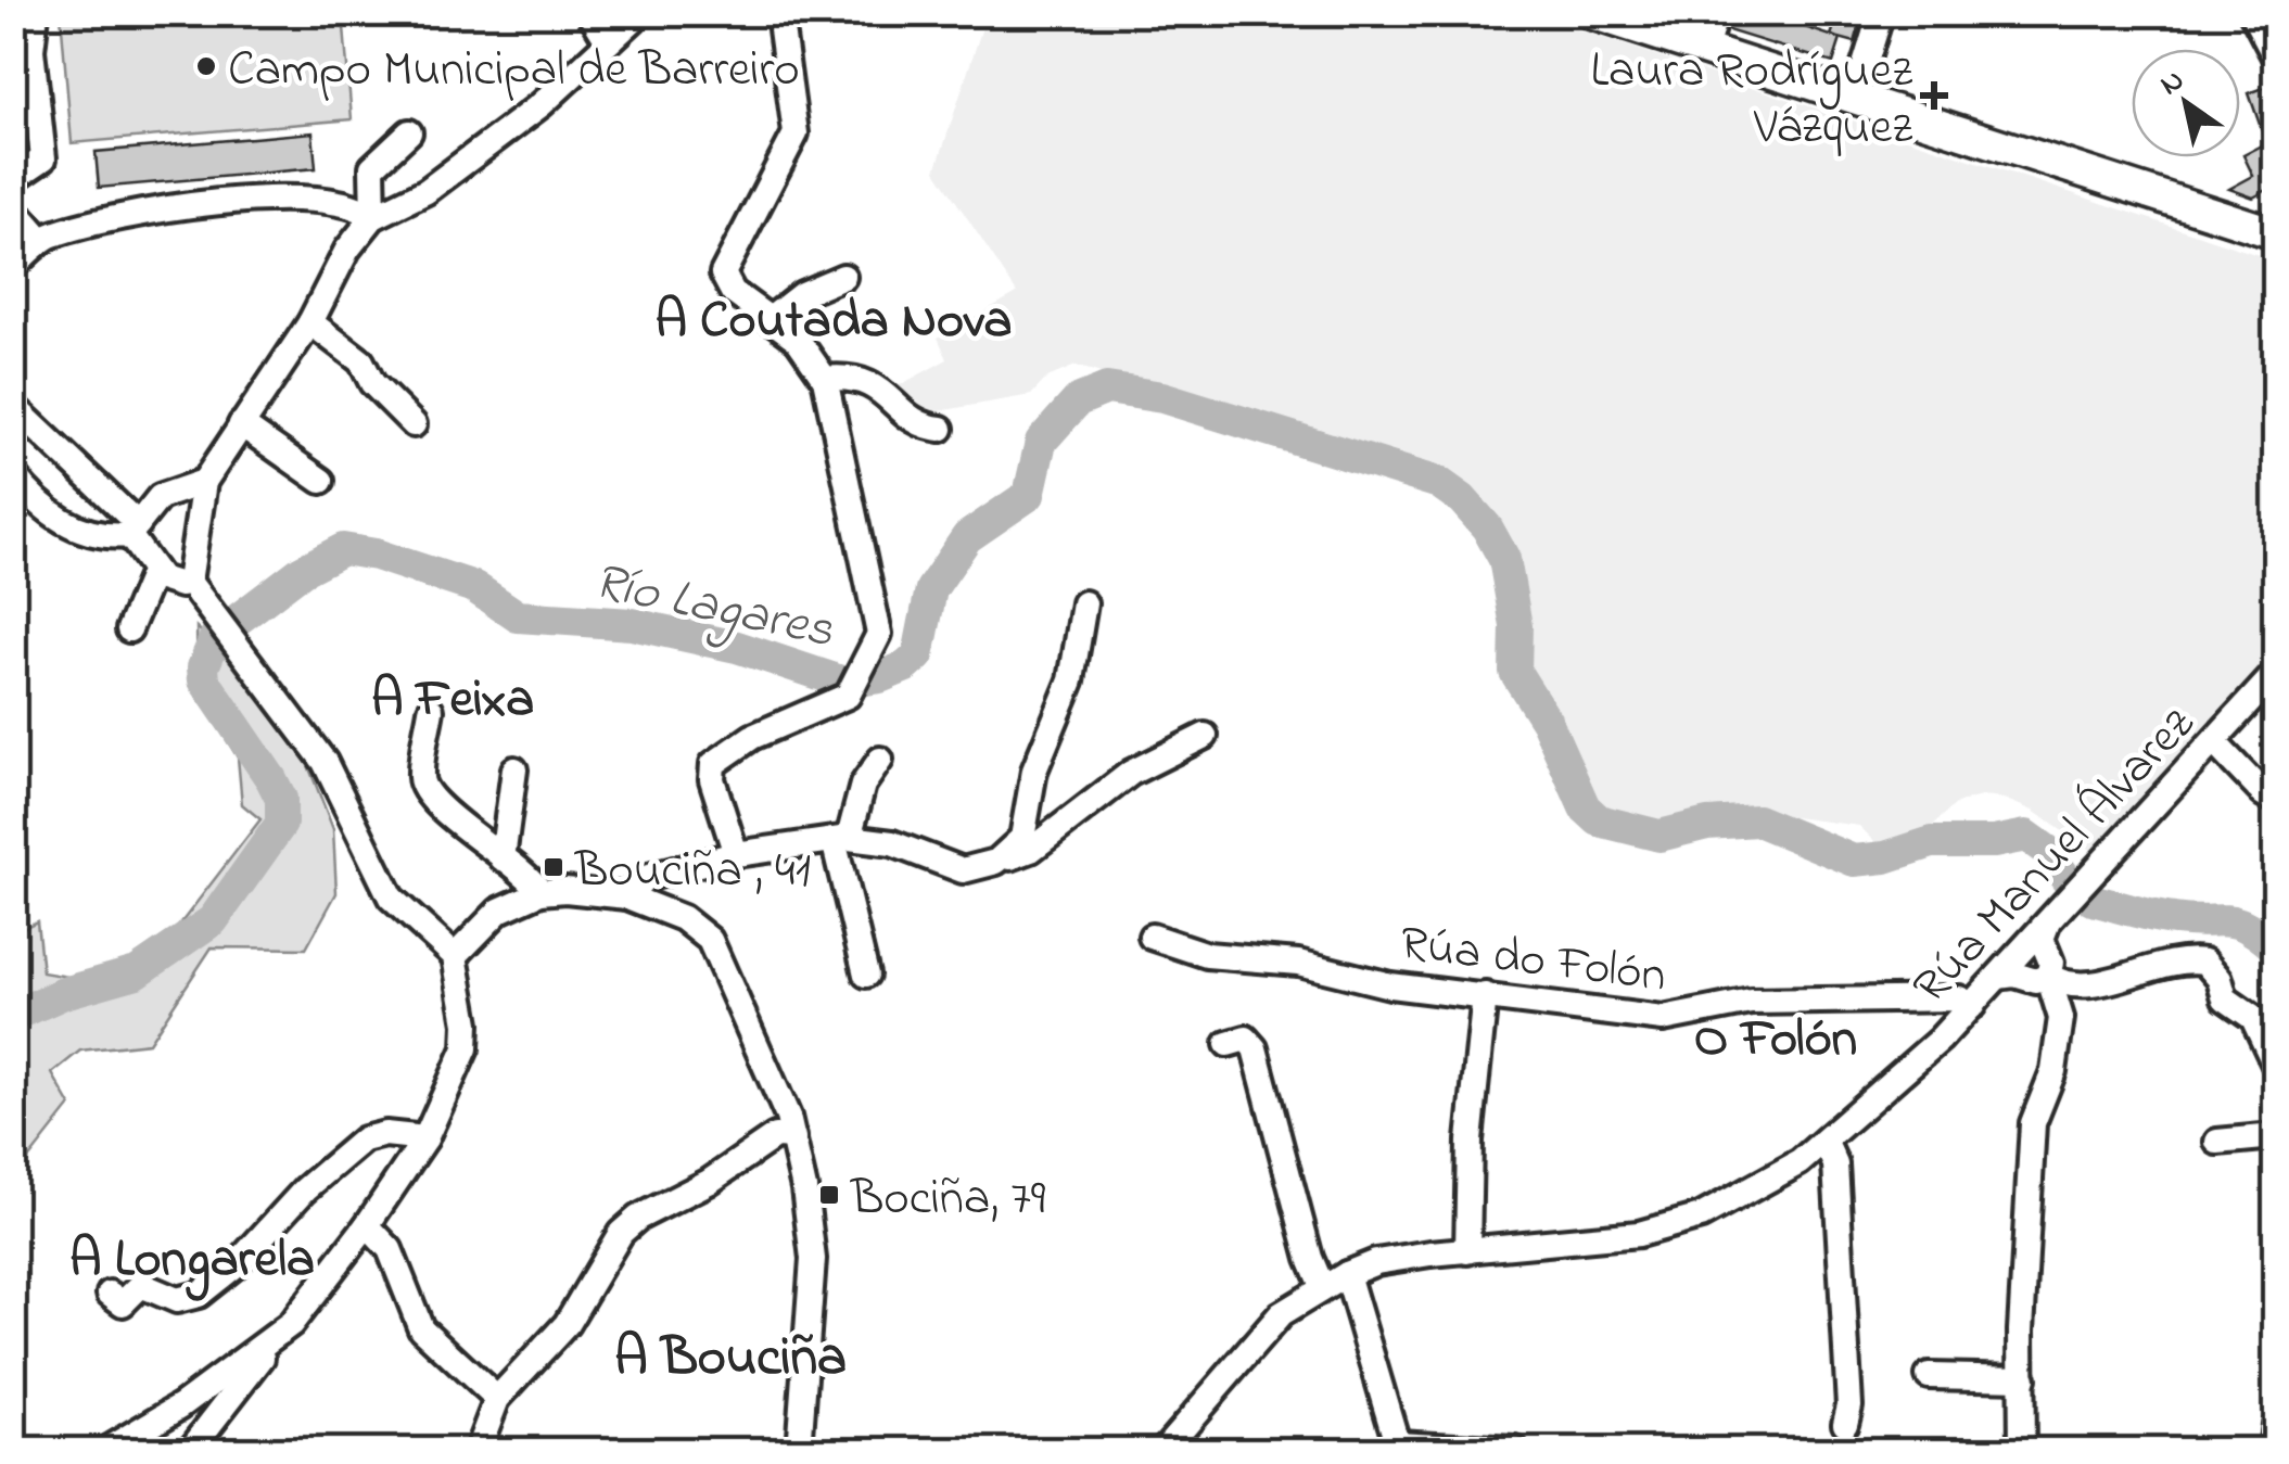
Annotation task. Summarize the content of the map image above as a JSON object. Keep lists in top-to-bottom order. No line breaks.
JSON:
{"streets":{"street":["Rúa Manuel Álvarez","Rúa do Folón"]},"crossings":[["Rúa Manuel Álvarez","Rúa do Folón"]],"districts":["A Coutada Nova","A Feixa","O Folón","A Longarela","A Bouciña"],"water":["Río Lagares"],"places":{"other":["Campo Municipal de Barreiro"],"health":["Laura Rodríguez Vázquez"],"transit":["Bouciña , 41","Bociña, 79"]},"north":"top left"}
